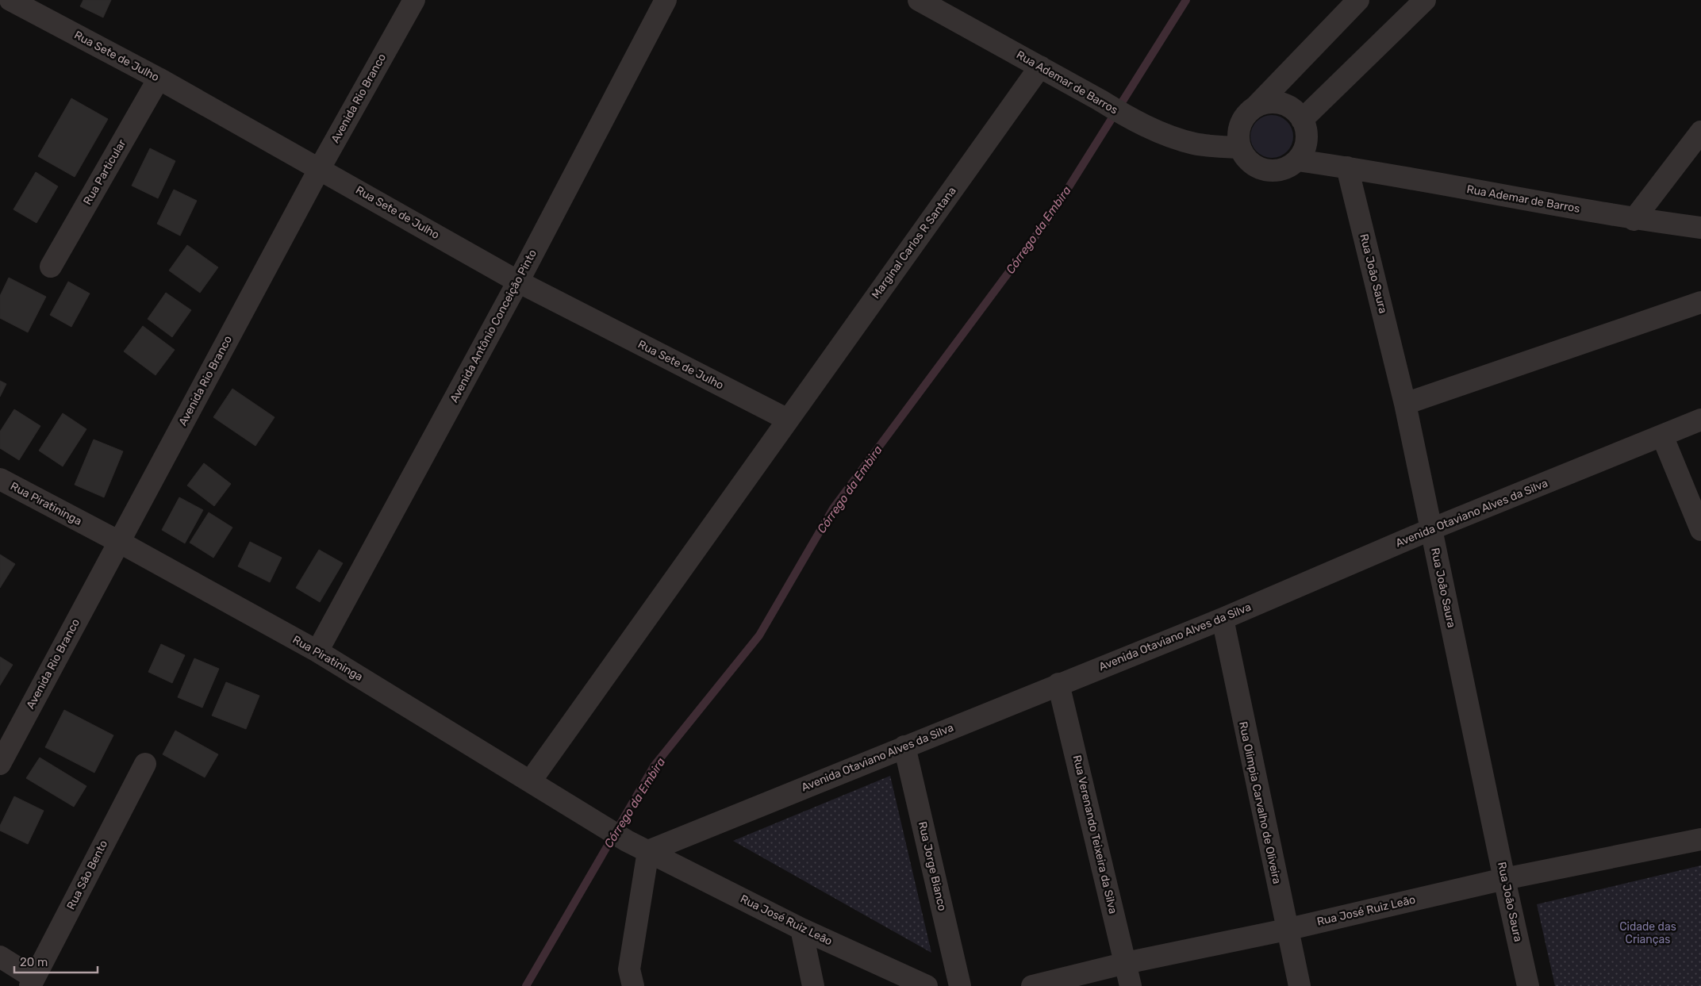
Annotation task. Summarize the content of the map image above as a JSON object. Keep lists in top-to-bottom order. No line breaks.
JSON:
{"streets":{"street":["Rua Sete de Julho","Rua Ademar de Barros","Avenida Rio Branco","Rua Particular","Marginal Carlos R Santana","Rua João Saura","Avenida Antônio Conceição Pinto","Rua Piratininga","Avenida Otaviano Alves da Silva","Rua Olimpia Carvalho de Oliveira","Rua Verenando Teixeira da Silva","Rua Jorge Bianco","Rua São Bento","Rua José Ruiz Leão"]},"crossings":[["Rua Sete de Julho","Avenida Rio Branco"],["Rua Sete de Julho","Rua Particular"],["Rua Sete de Julho","Marginal Carlos R Santana"],["Rua Sete de Julho","Avenida Antônio Conceição Pinto"],["Rua Ademar de Barros","Marginal Carlos R Santana"],["Rua Ademar de Barros","Rua João Saura"],["Avenida Rio Branco","Rua Piratininga"],["Marginal Carlos R Santana","Rua Piratininga"],["Rua João Saura","Avenida Otaviano Alves da Silva"],["Rua João Saura","Rua José Ruiz Leão"],["Avenida Antônio Conceição Pinto","Rua Piratininga"],["Rua Piratininga","Avenida Otaviano Alves da Silva"],["Rua Piratininga","Rua José Ruiz Leão"],["Avenida Otaviano Alves da Silva","Rua Olimpia Carvalho de Oliveira"],["Avenida Otaviano Alves da Silva","Rua Verenando Teixeira da Silva"],["Avenida Otaviano Alves da Silva","Rua Jorge Bianco"],["Avenida Otaviano Alves da Silva","Rua José Ruiz Leão"],["Rua Olimpia Carvalho de Oliveira","Rua José Ruiz Leão"],["Rua Verenando Teixeira da Silva","Rua José Ruiz Leão"]],"water":["Córrego da Embira"],"parks":["Cidade das Crianças"],"scale_bar":"20 m"}
